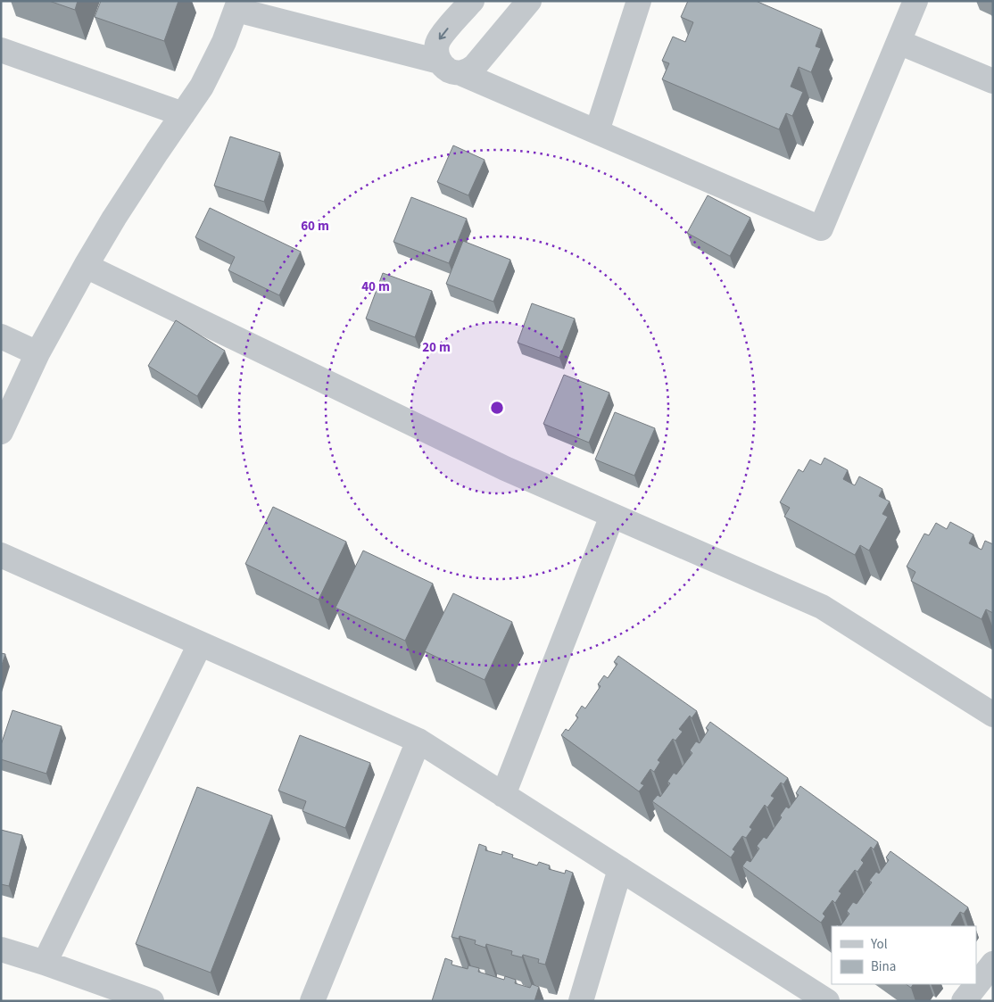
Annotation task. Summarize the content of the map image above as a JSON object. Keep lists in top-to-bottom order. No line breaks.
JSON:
{"legend":["Yol","Bina"],"rings":["60 m","40 m","20 m"]}
